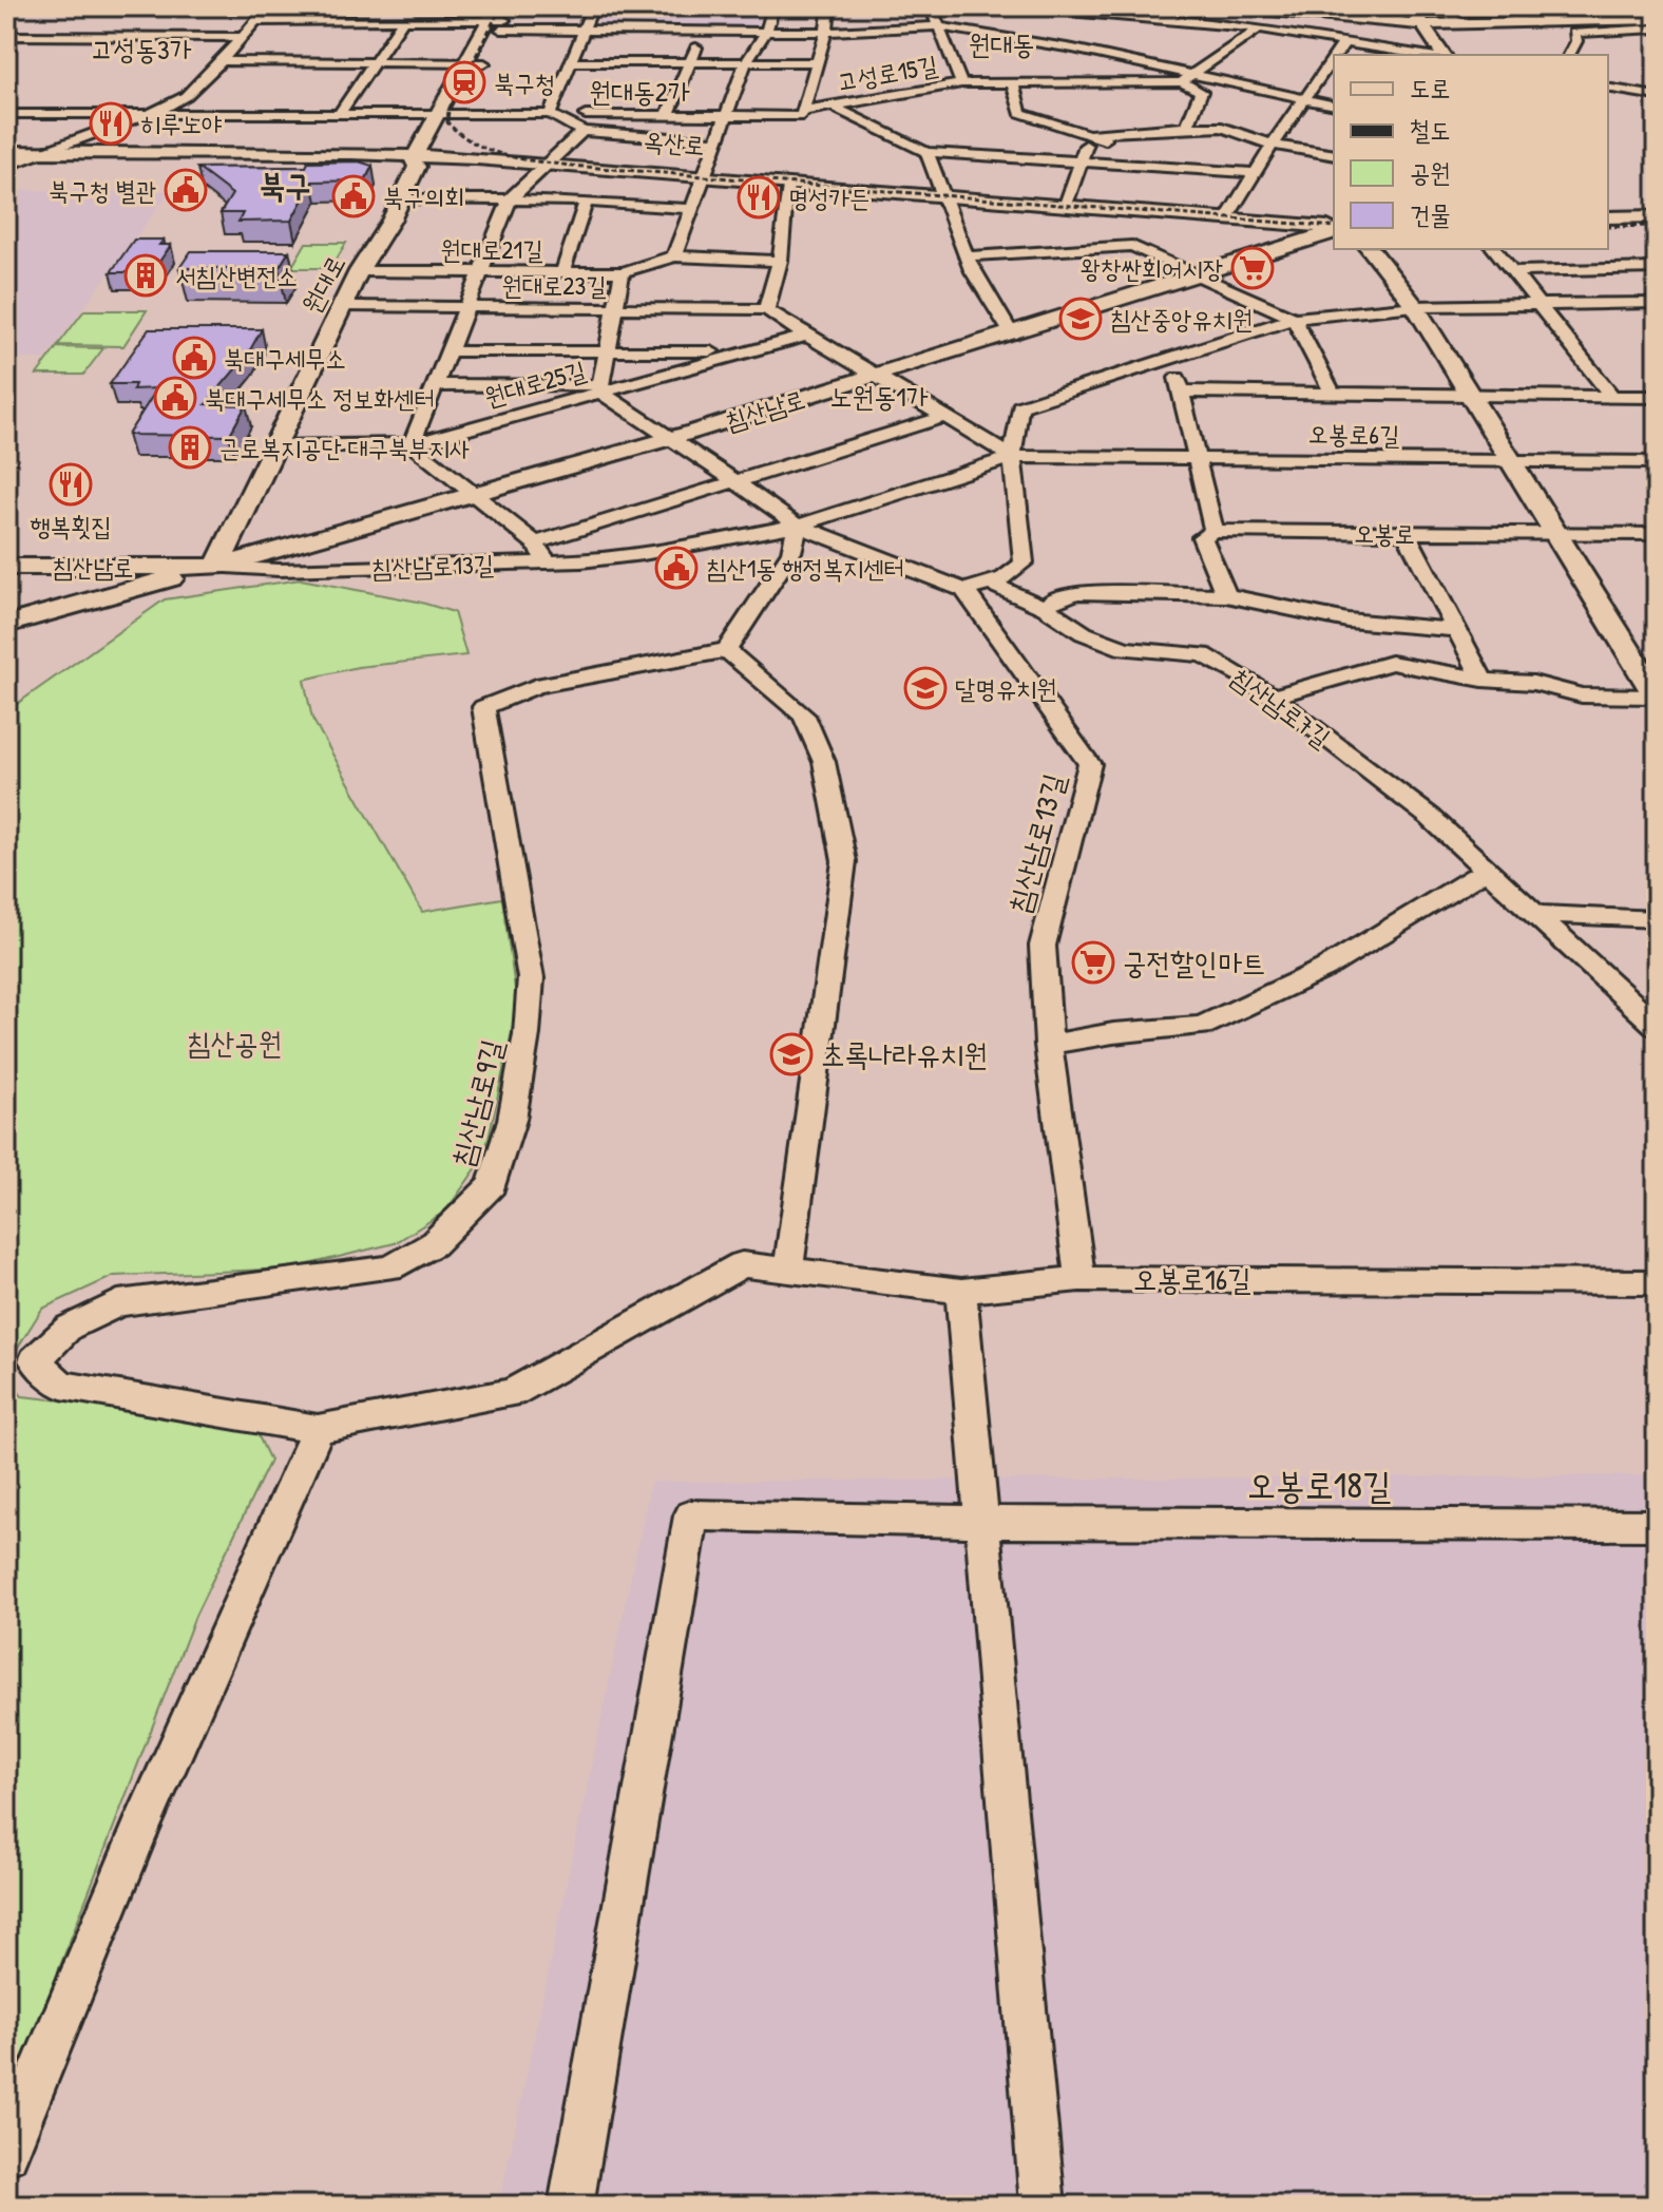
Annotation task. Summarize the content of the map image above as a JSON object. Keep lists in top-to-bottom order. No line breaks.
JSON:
{"streets":{"main road":["옥산로","원대로","침산남로"],"street":["고성로15길","원대로21길","원대로23길","원대로25길","오봉로6길","오봉로","침산남로13길","침산남로7길","침산남로9길","오봉로16길","오봉로18길"]},"crossings":[["고성로15길","원대로"],["원대로21길","원대로"],["원대로","원대로23길"],["원대로","원대로25길"],["원대로","침산남로"],["원대로","침산남로13길"],["침산남로","침산남로13길"],["오봉로6길","침산남로13길"],["침산남로13길","오봉로16길"],["침산남로9길","오봉로16길"]],"districts":["원대동","고성동3가","원대동2가","북구","노원동1가"],"parks":["침산공원"],"places":{"station":["북구청"],"restaurant":["히루노야","명성가든","행복횟집"],"public building":["북구청 별관","북구의회","북대구세무소","북대구세무소 정보화센터","침산1동 행정복지센터"],"supermarket":["왕창싼회어시장","궁전할인마트"],"building":["서침산변전소","근로복지공단 대구북부지사"],"school or university":["침산중앙유치원","달명유치원","초록나라유치원"]},"legend":["도로","철도","공원","건물"]}
